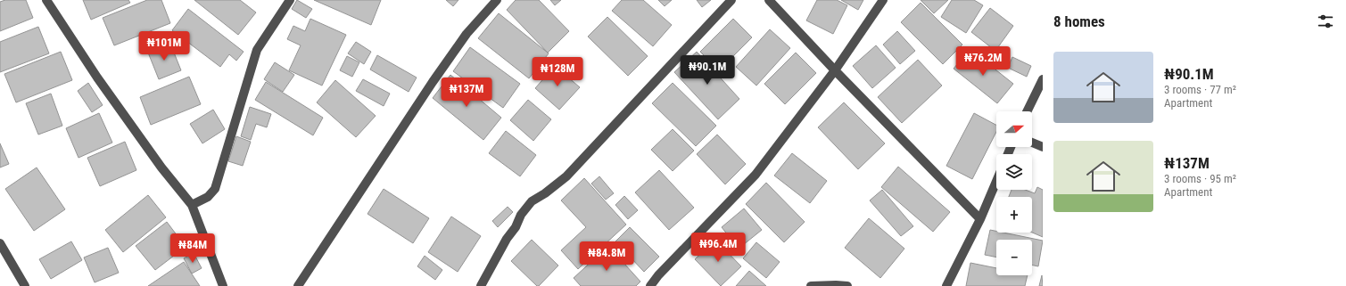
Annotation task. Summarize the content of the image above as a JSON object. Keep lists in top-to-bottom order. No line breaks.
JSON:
{"north":"right","page":{"heading":"8 homes","price":["₦101M","₦76.2M","₦90.1M","₦128M","₦137M","₦96.4M","₦84M","₦84.8M"],"list":[{"name":"₦90.1M","note":"3 rooms · 77 m² · Apartment"},{"name":"₦137M","note":"3 rooms · 95 m² · Apartment"}],"map_buttons":["+","−"]}}
